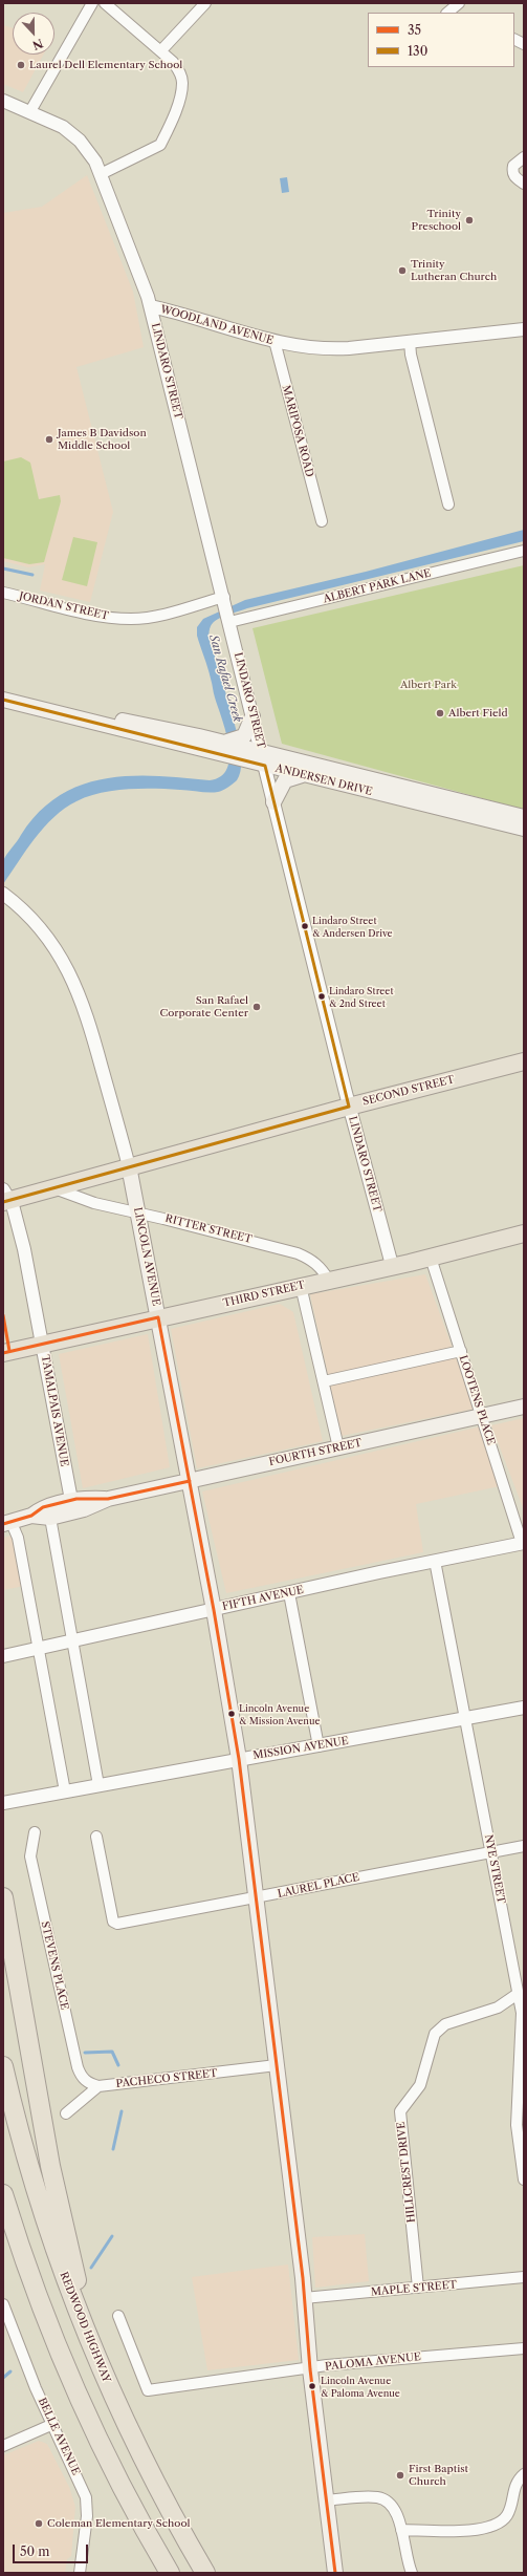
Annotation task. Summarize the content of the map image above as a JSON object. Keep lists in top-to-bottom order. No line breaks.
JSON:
{"streets":{"highway":["REDWOOD HIGHWAY"],"main road":["ANDERSEN DRIVE","SECOND STREET","LINCOLN AVENUE","THIRD STREET","FOURTH STREET"],"street":["WOODLAND AVENUE","LINDARO STREET","MARIPOSA ROAD","ALBERT PARK LANE","JORDAN STREET","RITTER STREET","LOOTENS PLACE","TAMALPAIS AVENUE","FIFTH AVENUE","MISSION AVENUE","NYE STREET","LAUREL PLACE","STEVENS PLACE","PACHECO STREET","HILLCREST DRIVE","MAPLE STREET","PALOMA AVENUE","BELLE AVENUE"]},"crossings":[["WOODLAND AVENUE","LINDARO STREET"],["WOODLAND AVENUE","MARIPOSA ROAD"],["LINDARO STREET","ALBERT PARK LANE"],["LINDARO STREET","JORDAN STREET"],["LINDARO STREET","ANDERSEN DRIVE"],["LINDARO STREET","SECOND STREET"],["LINDARO STREET","THIRD STREET"],["SECOND STREET","RITTER STREET"],["SECOND STREET","LINCOLN AVENUE"],["SECOND STREET","TAMALPAIS AVENUE"],["RITTER STREET","LINCOLN AVENUE"],["RITTER STREET","THIRD STREET"],["LINCOLN AVENUE","THIRD STREET"],["LINCOLN AVENUE","FOURTH STREET"],["LINCOLN AVENUE","FIFTH AVENUE"],["LINCOLN AVENUE","MISSION AVENUE"],["LINCOLN AVENUE","LAUREL PLACE"],["LINCOLN AVENUE","PACHECO STREET"],["LINCOLN AVENUE","MAPLE STREET"],["LINCOLN AVENUE","PALOMA AVENUE"],["THIRD STREET","LOOTENS PLACE"],["THIRD STREET","TAMALPAIS AVENUE"],["LOOTENS PLACE","FOURTH STREET"],["LOOTENS PLACE","FIFTH AVENUE"],["TAMALPAIS AVENUE","FOURTH STREET"],["FIFTH AVENUE","NYE STREET"],["MISSION AVENUE","NYE STREET"],["NYE STREET","LAUREL PLACE"],["NYE STREET","HILLCREST DRIVE"],["STEVENS PLACE","PACHECO STREET"],["HILLCREST DRIVE","MAPLE STREET"]],"water":["San Rafael Creek"],"parks":["Albert Park"],"places":["Laurel Dell Elementary School","Trinity Preschool","Trinity Lutheran Church","James B Davidson Middle School","Albert Field","Lindaro Street & Andersen Drive","Lindaro Street & 2nd Street","San Rafael Corporate Center","Lincoln Avenue & Mission Avenue","Lincoln Avenue & Paloma Avenue","First Baptist Church","Coleman Elementary School"],"lines":["transit line 130","transit line 35"],"legend":["35","130"],"scale_bar":"50 m","north":"bottom"}
